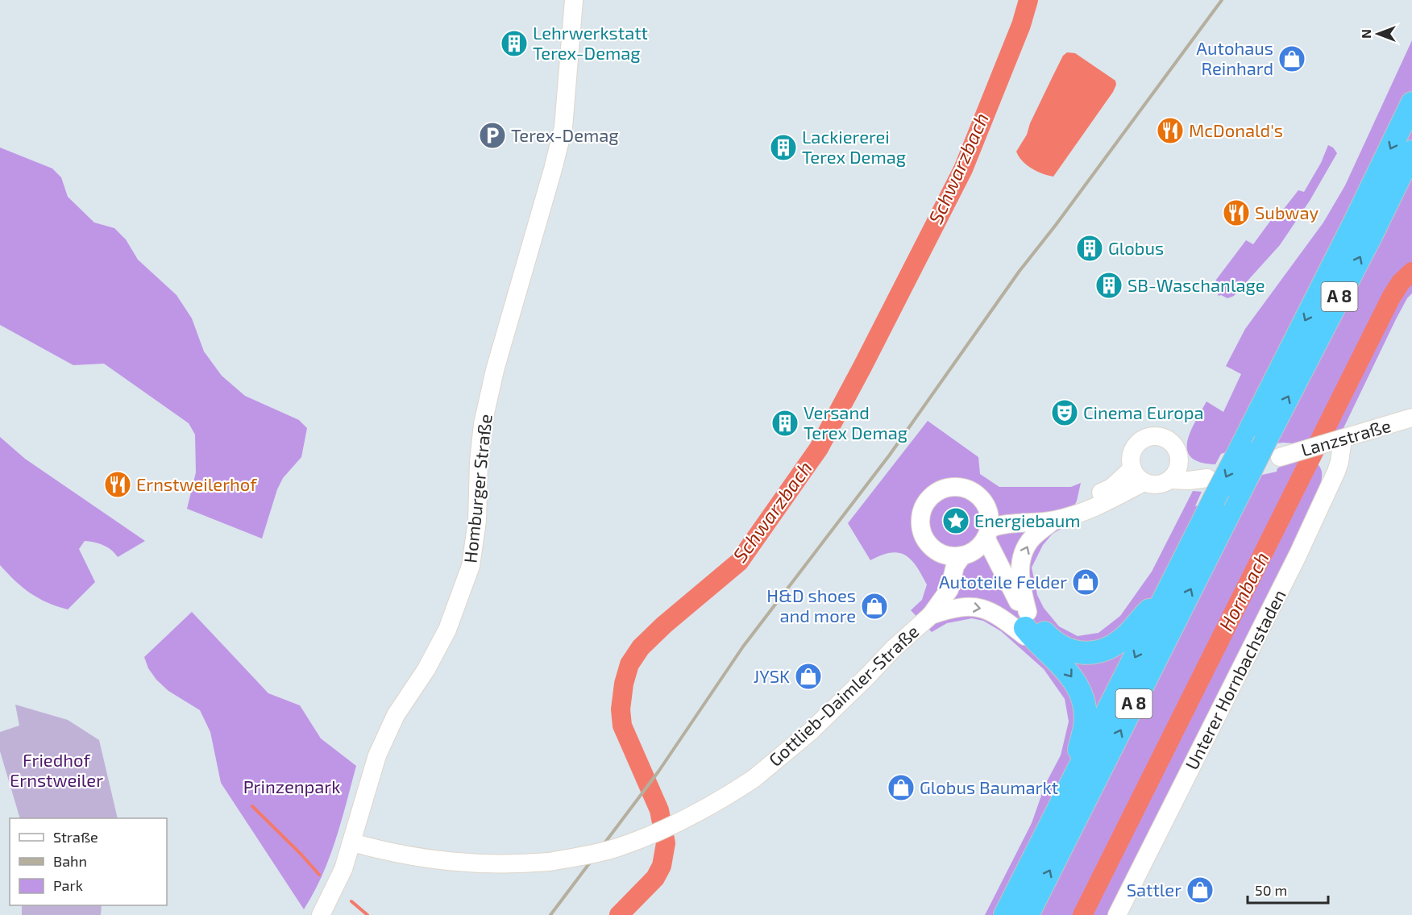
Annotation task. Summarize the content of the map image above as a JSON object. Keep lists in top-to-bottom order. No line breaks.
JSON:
{"streets":{"highway":["A 8"],"street":["Lanzstraße","Homburger Straße","Unterer Hornbachstaden","Gottlieb-Daimler-Straße"]},"crossings":[["A 8","Lanzstraße"],["Lanzstraße","Unterer Hornbachstaden"],["Homburger Straße","Gottlieb-Daimler-Straße"]],"water":["Schwarzbach","Hornbach"],"parks":["Friedhof Ernstweiler","Prinzenpark"],"places":{"building":["Lehrwerkstatt Terex-Demag","Lackiererei Terex Demag","Globus","SB-Waschanlage","Versand Terex Demag"],"shop":["Autohaus Reinhard","Autoteile Felder","H&D shoes and more","JYSK","Globus Baumarkt","Sattler"],"restaurant":["McDonald's","Subway","Ernstweilerhof"],"parking":["Terex-Demag"],"theatre":["Cinema Europa"],"place":["Energiebaum"]},"legend":["Straße","Bahn","Park"],"scale_bar":"50 m","north":"left"}
